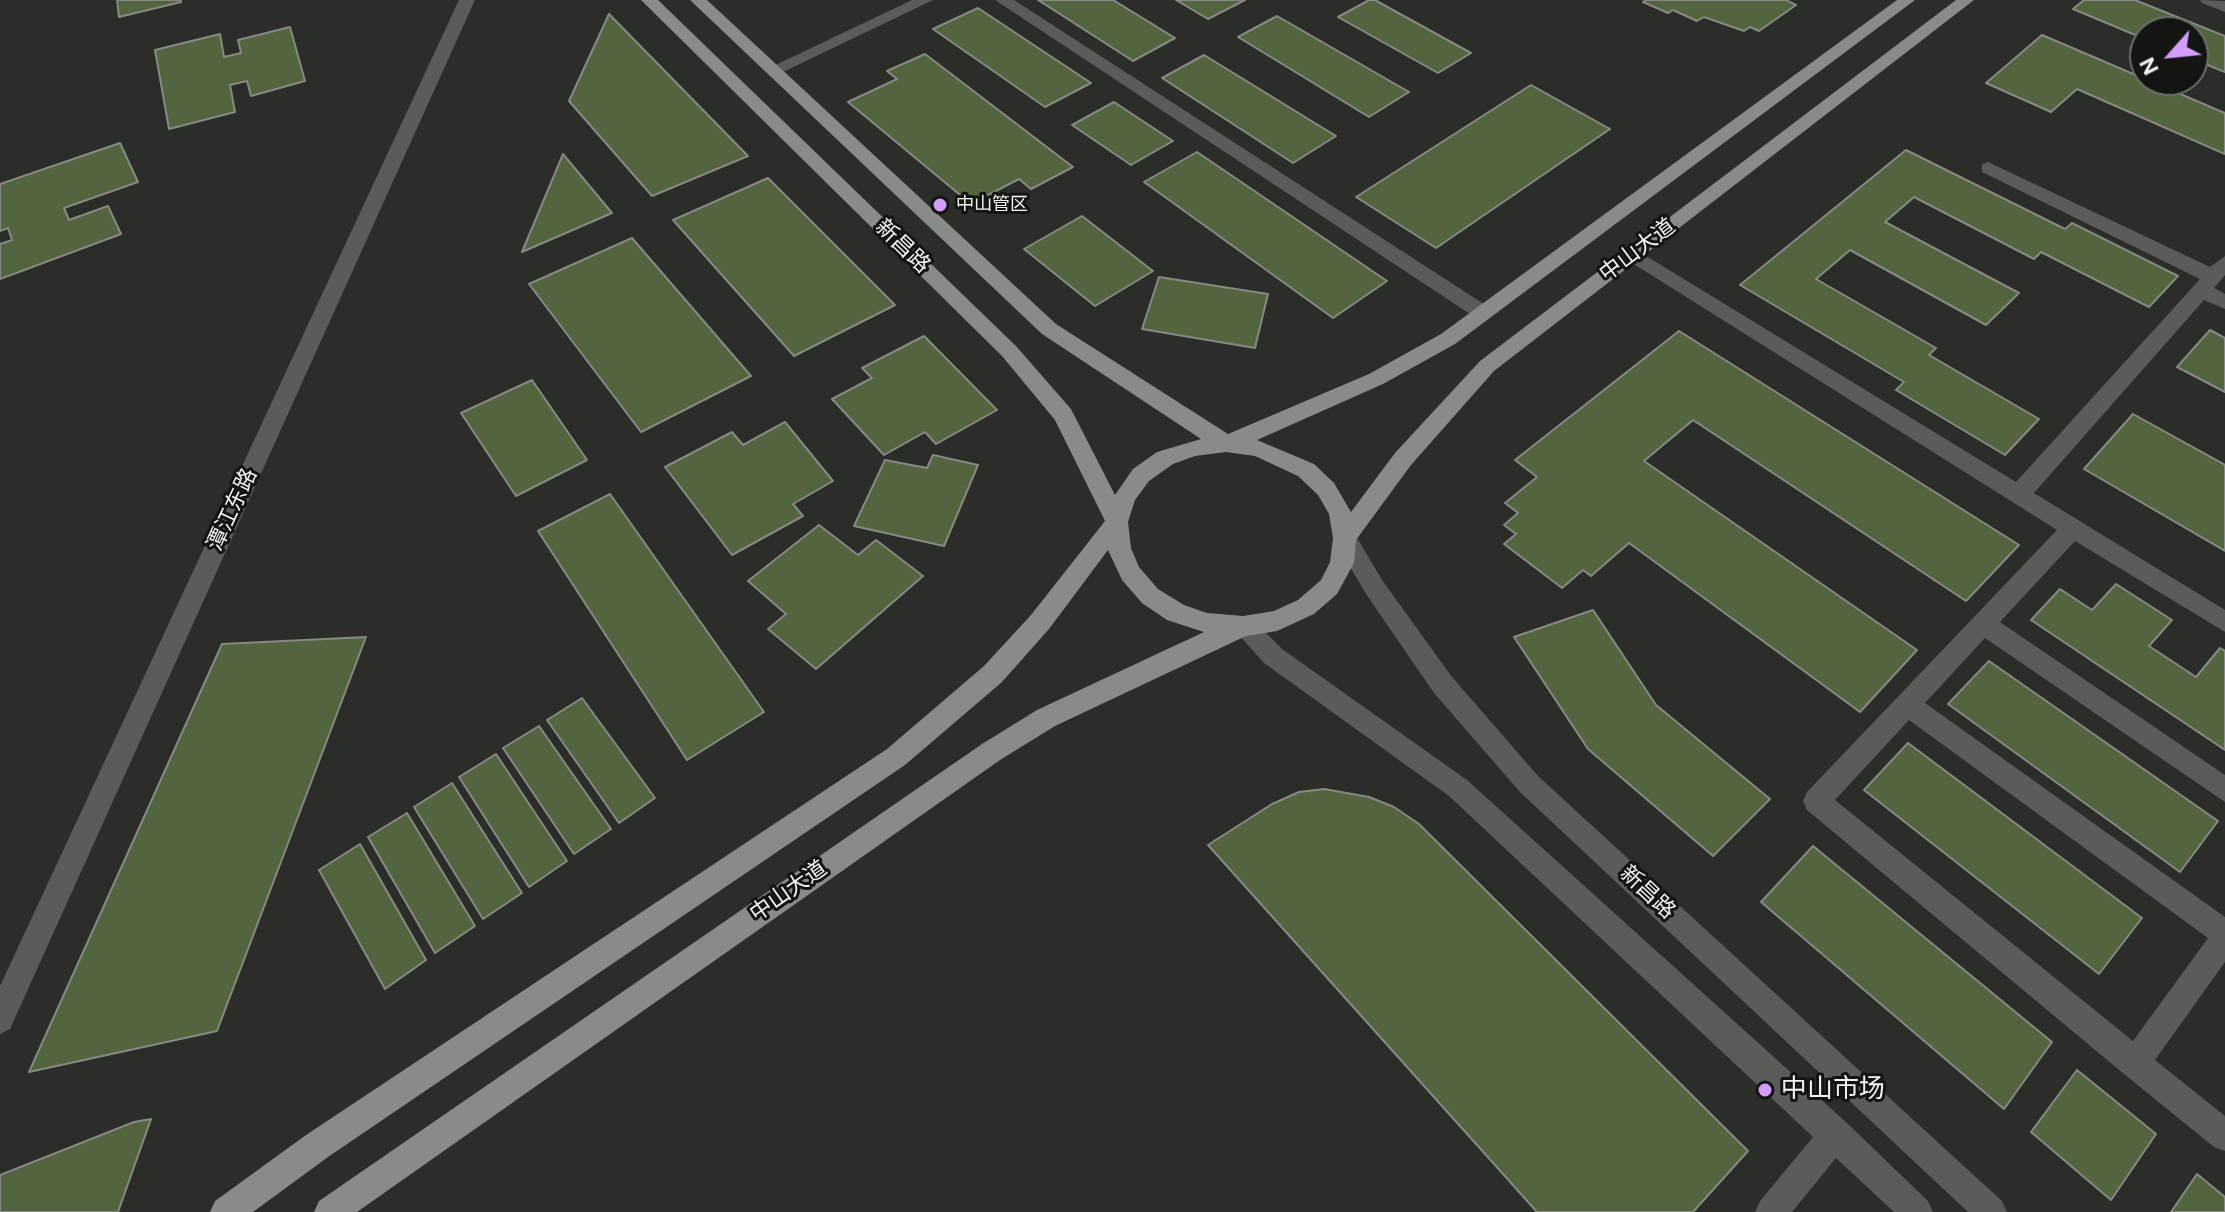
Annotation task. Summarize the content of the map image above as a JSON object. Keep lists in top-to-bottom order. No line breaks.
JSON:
{"streets":{"main road":["新昌路","中山大道"],"street":["潭江东路"]},"crossings":[["新昌路","中山大道"]],"places":["中山管区","中山市场"],"north":"bottom left"}
